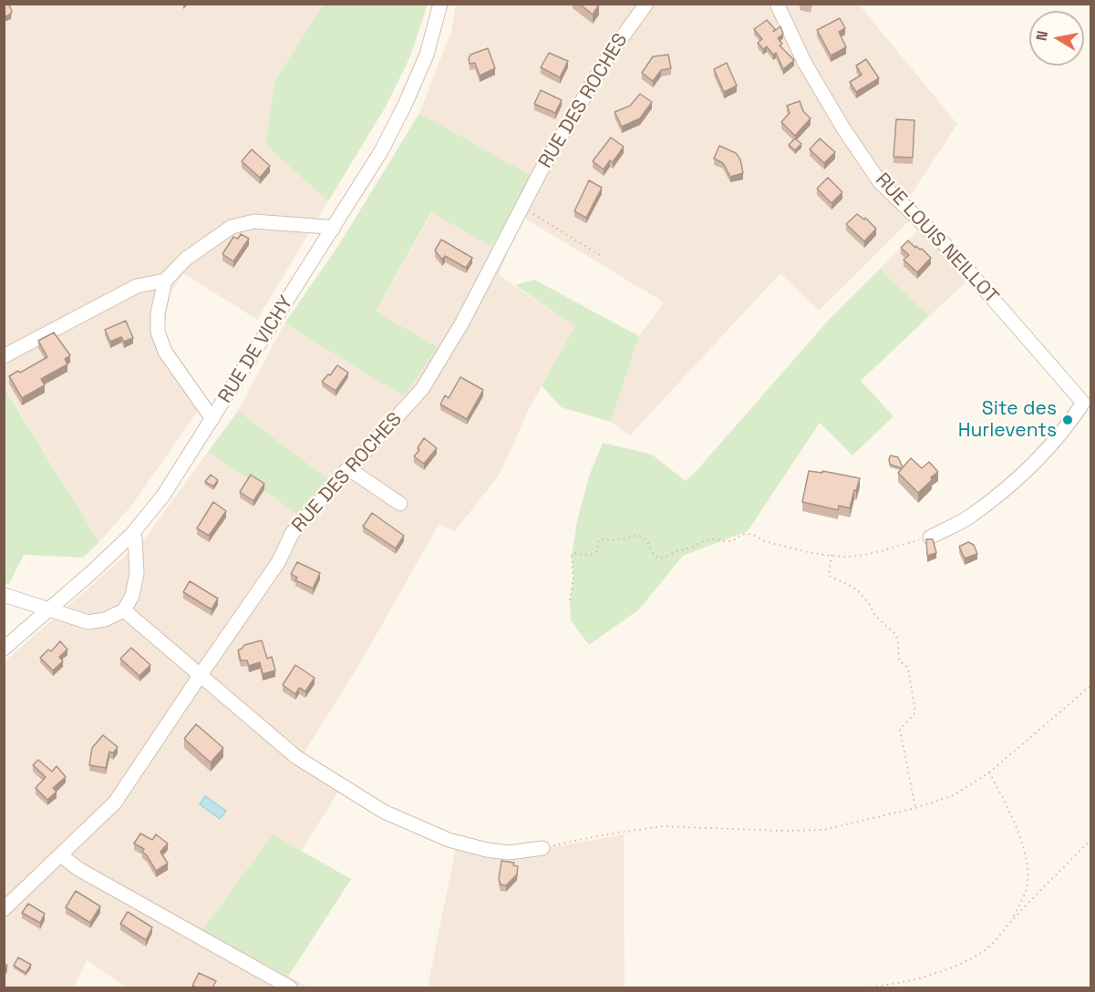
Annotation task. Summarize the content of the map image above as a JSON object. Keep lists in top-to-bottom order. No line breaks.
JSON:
{"streets":{"street":["RUE DES ROCHES","RUE LOUIS NEILLOT","RUE DE VICHY"]},"places":["Site des Hurlevents"],"north":"left"}
